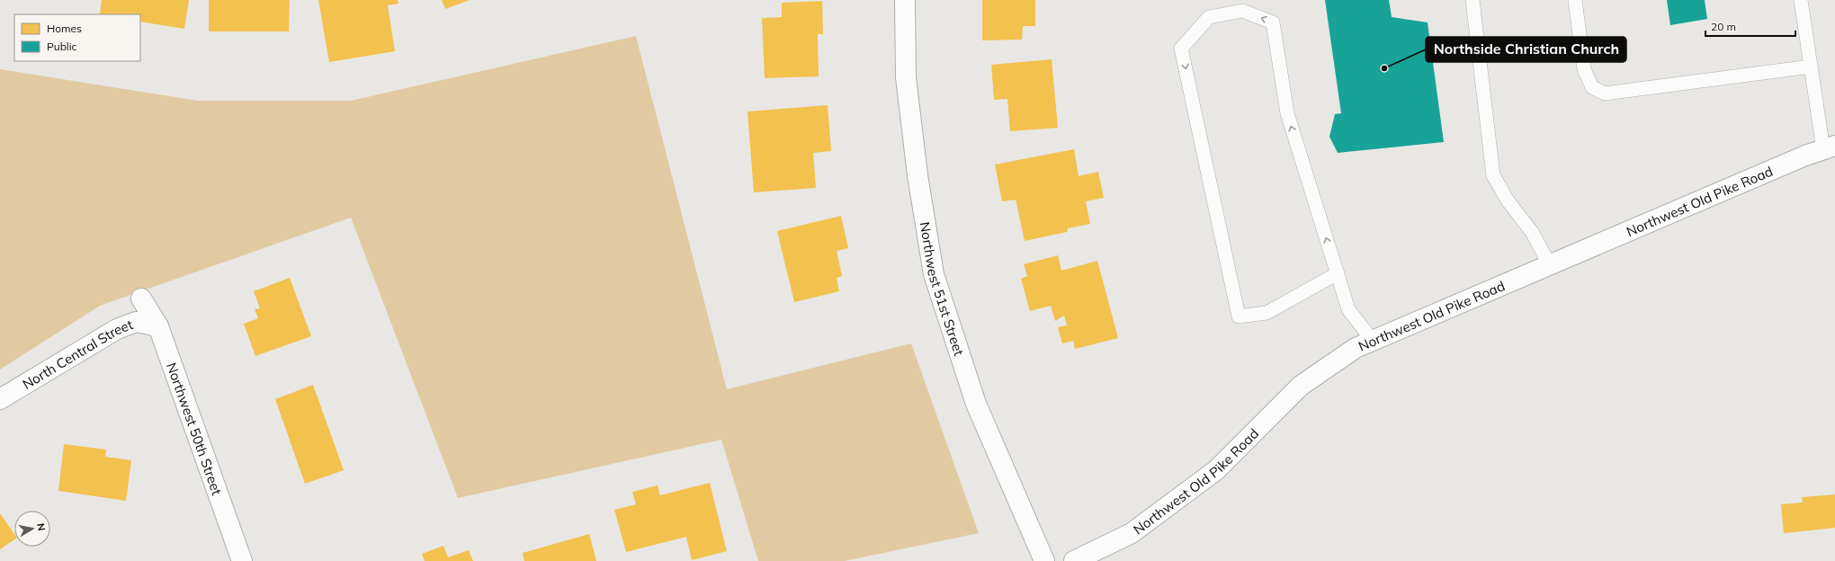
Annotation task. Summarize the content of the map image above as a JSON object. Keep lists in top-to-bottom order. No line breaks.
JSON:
{"streets":{"street":["Northwest Old Pike Road","Northwest 51st Street","North Central Street","Northwest 50th Street"]},"crossings":[["North Central Street","Northwest 50th Street"]],"places":["Northside Christian Church"],"legend":["Homes","Public"],"scale_bar":"20 m","north":"right"}
